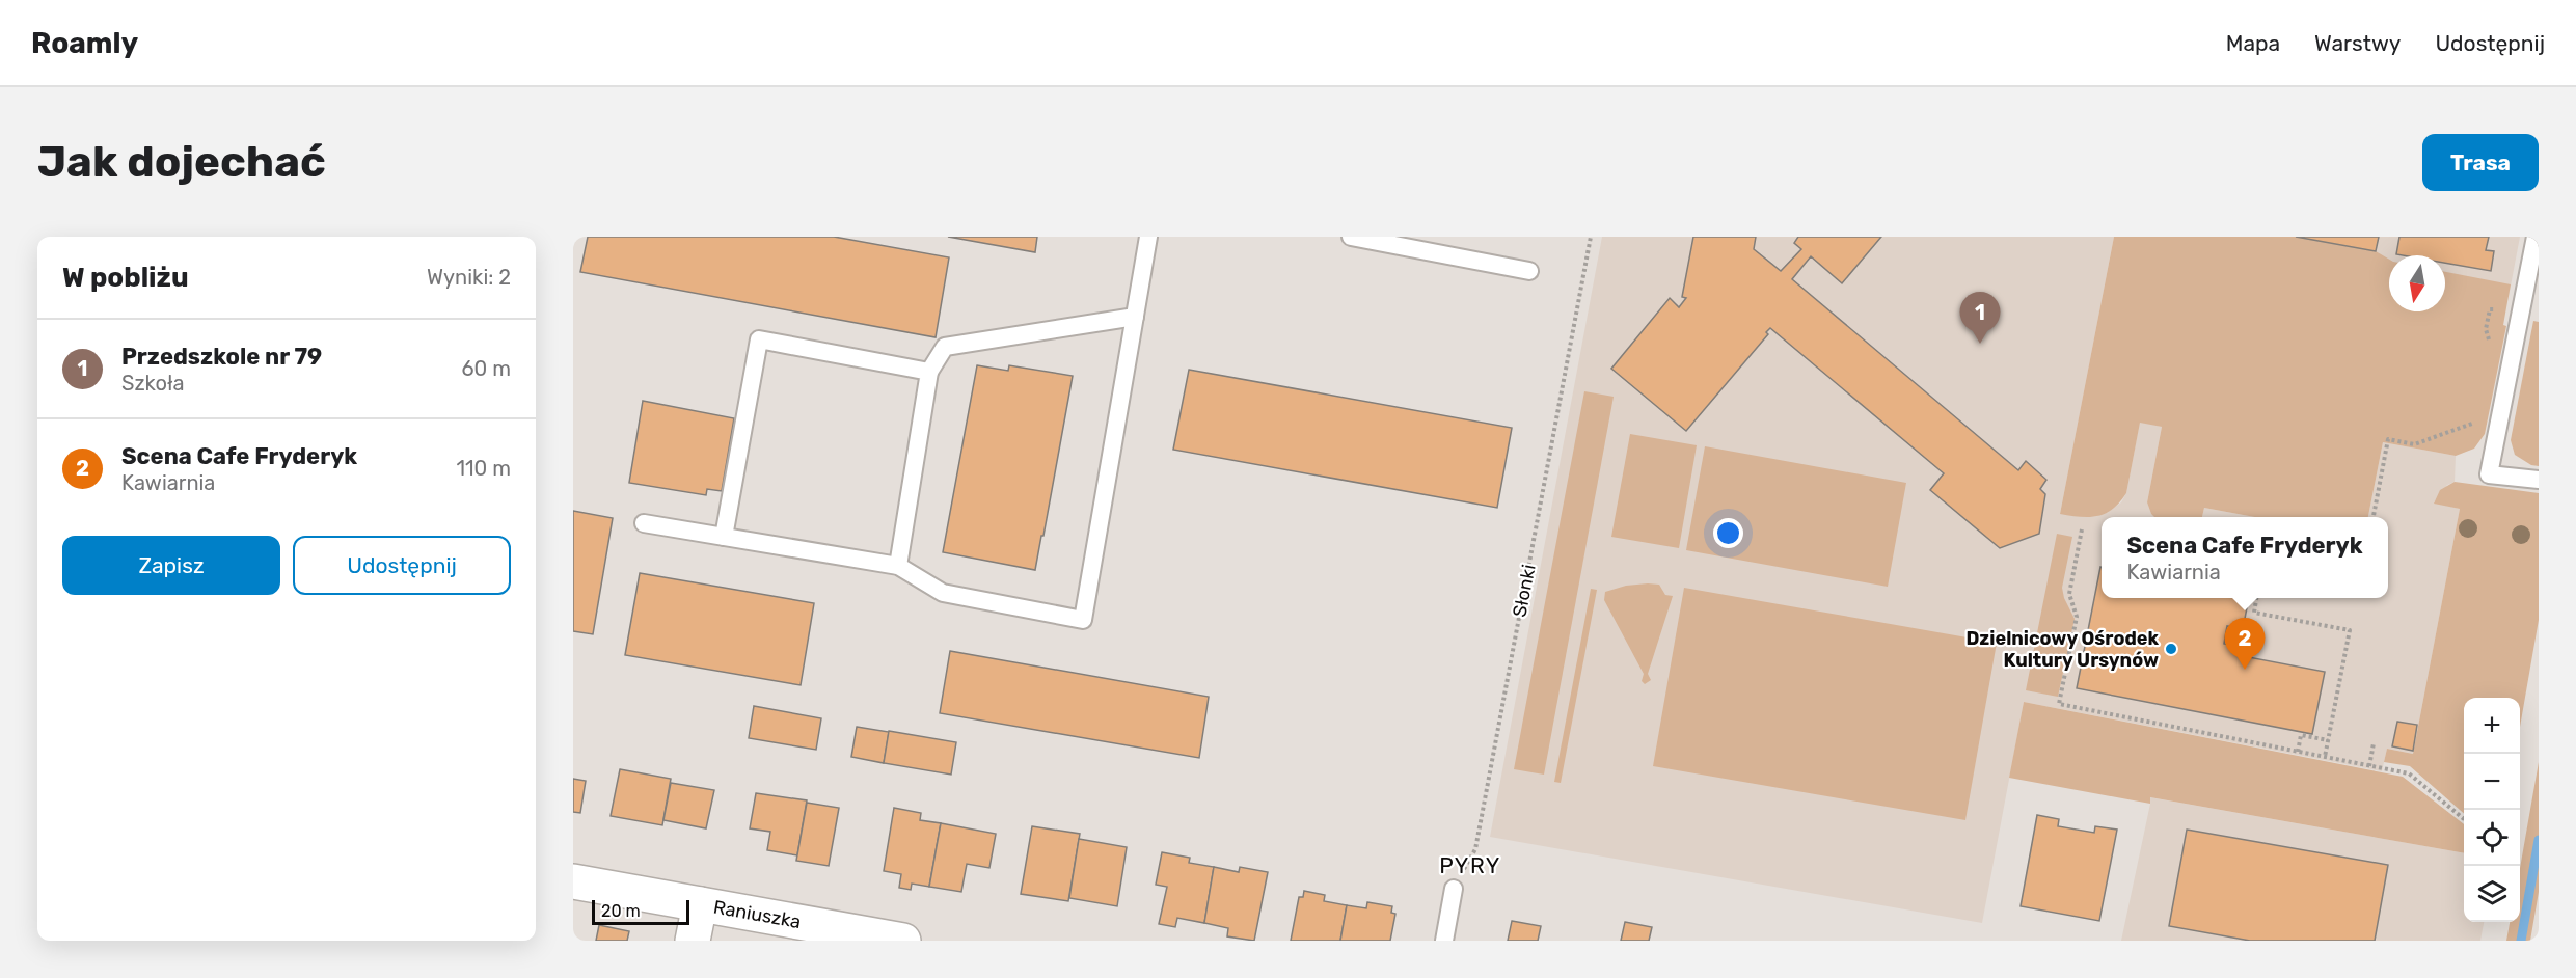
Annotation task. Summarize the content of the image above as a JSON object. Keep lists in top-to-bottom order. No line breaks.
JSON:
{"streets":{"street":["Raniuszka"],"path":["Słonki"]},"districts":["PYRY"],"places":["Dzielnicowy Ośrodek Kultury Ursynów"],"scale_bar":"20 m","north":"bottom","page":{"header":"Roamly","nav":["Mapa","Warstwy","Udostępnij"],"buttons":["Trasa",["Zapisz","Udostępnij"]],"title":"Jak dojechać","heading":["W pobliżu","Wyniki: 2"],"pins":["1","2"],"list":[{"mark":"1","name":"Przedszkole nr 79","note":"Szkoła","value":"60 m"},{"mark":"2","name":"Scena Cafe Fryderyk","note":"Kawiarnia","value":"110 m"}],"popup":["Scena Cafe Fryderyk","Kawiarnia"],"map_buttons":["+","−"],"scale":"20 m"}}
